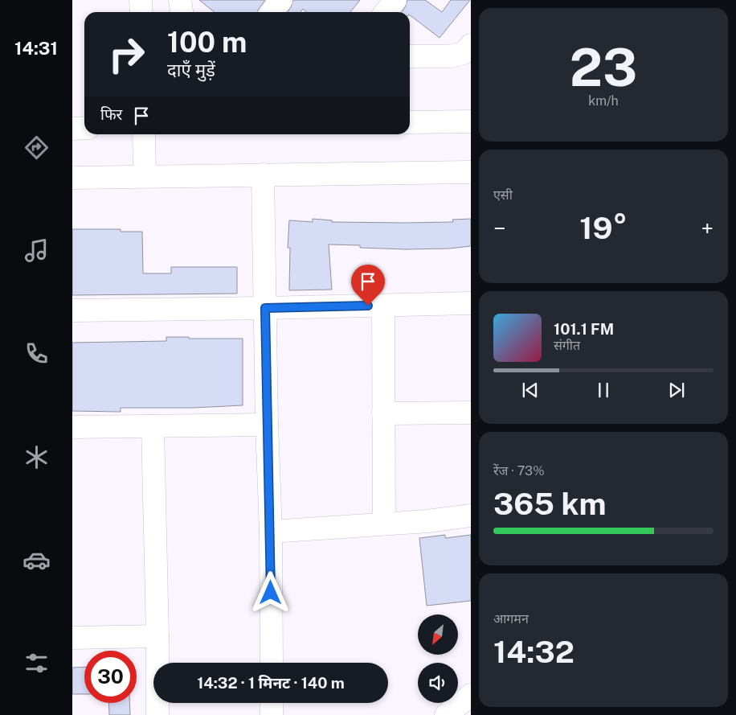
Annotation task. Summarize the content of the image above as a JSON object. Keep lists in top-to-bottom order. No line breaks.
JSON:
{"north":"bottom left","page":{"tabs":"14:31","tile":[["23","km/h"],"एसी",["रेंज · 73%","365 km"],["आगमन","14:32"]],"turn":["100 m","दाएँ मुड़ें"],"then":"फिर","heat":["−","19°","+"],"song":["101.1 FM","संगीत"],"limit":"30","trip":"14:32 · 1 मिनट · 140 m"}}
